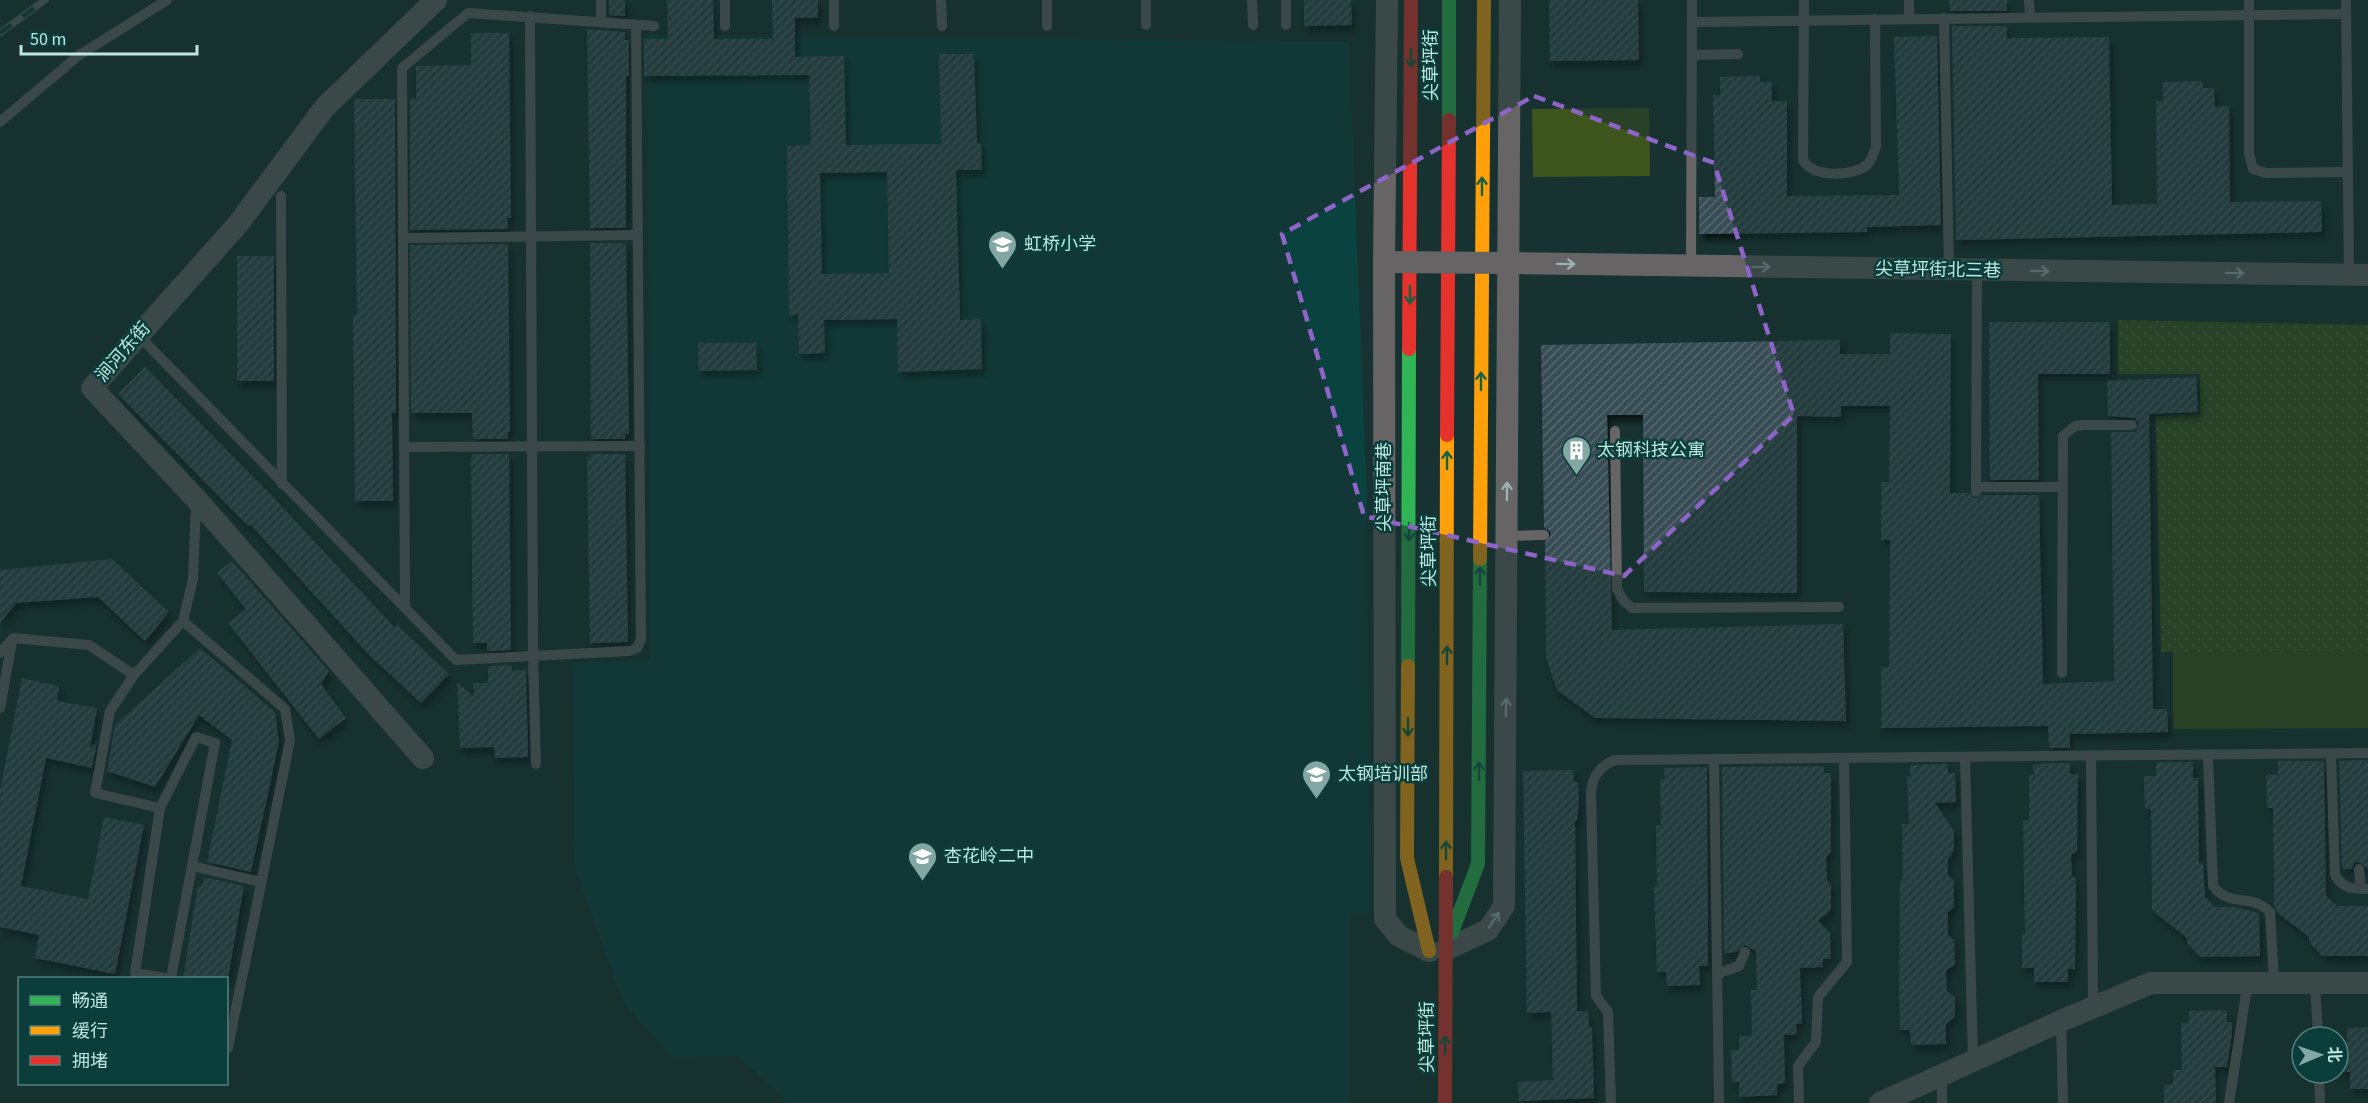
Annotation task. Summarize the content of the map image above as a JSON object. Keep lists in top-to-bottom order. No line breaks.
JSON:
{"streets":{"street":["尖草坪街","尖草坪街北三巷","涧河东街","尖草坪南巷"]},"crossings":[["尖草坪街","尖草坪南巷"],["尖草坪街北三巷","尖草坪南巷"]],"one_way":["尖草坪街北三巷"],"places":{"school or university":["虹桥小学","太钢培训部","杏花岭二中"],"building":["太钢科技公寓"]},"legend":["畅通","缓行","拥堵"],"scale_bar":"50 m","north":"right"}
